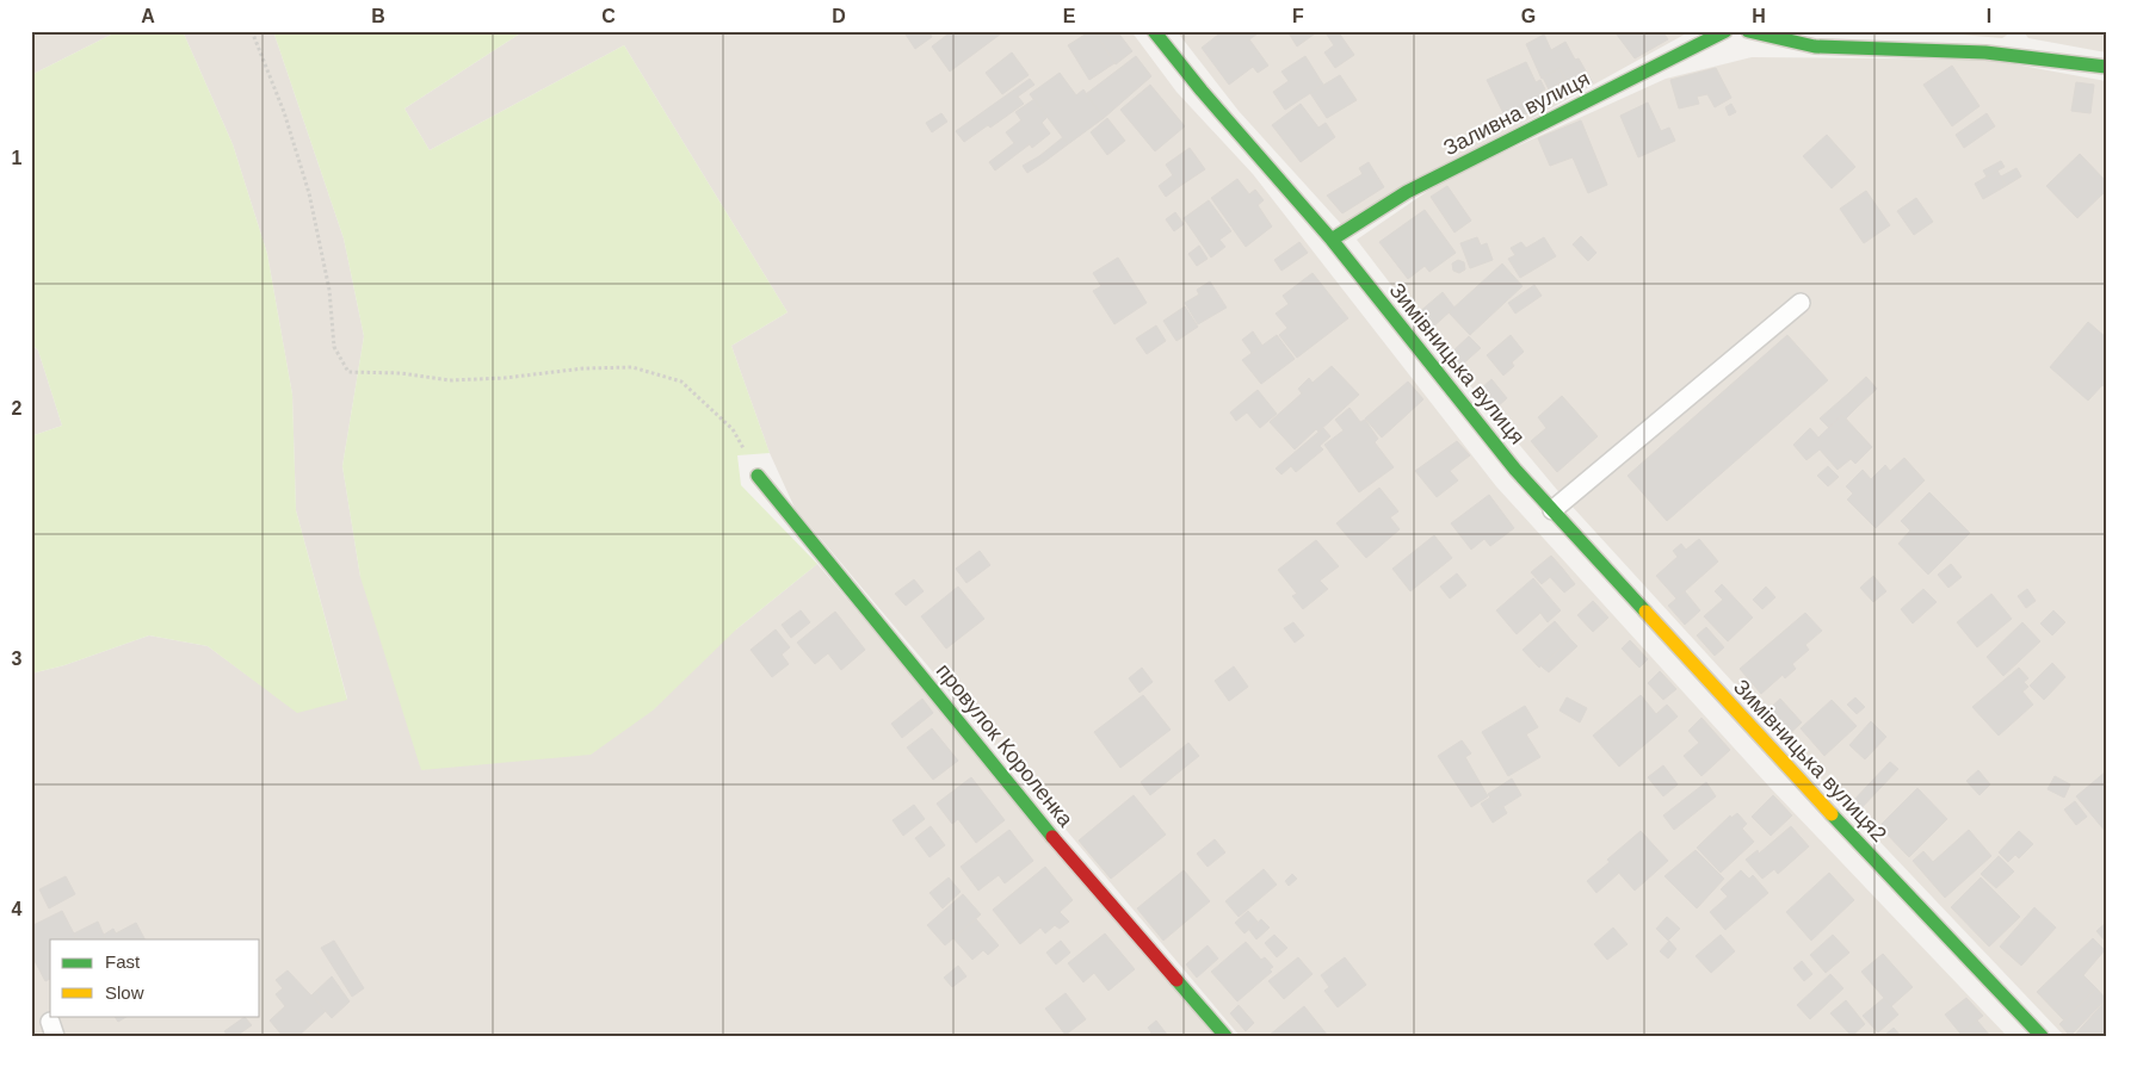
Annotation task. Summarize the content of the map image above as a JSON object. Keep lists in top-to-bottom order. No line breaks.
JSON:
{"streets":{"street":["Заливна вулиця","Зимівницька вулиця","провулок Короленка","Зимівницька вулиця2"]},"crossings":[["Заливна вулиця","Зимівницька вулиця"],["Зимівницька вулиця","Зимівницька вулиця2"]],"legend":["Fast","Slow"],"grid":{"columns":["A","B","C","D","E","F","G","H","I"],"rows":["1","2","3","4"]}}
